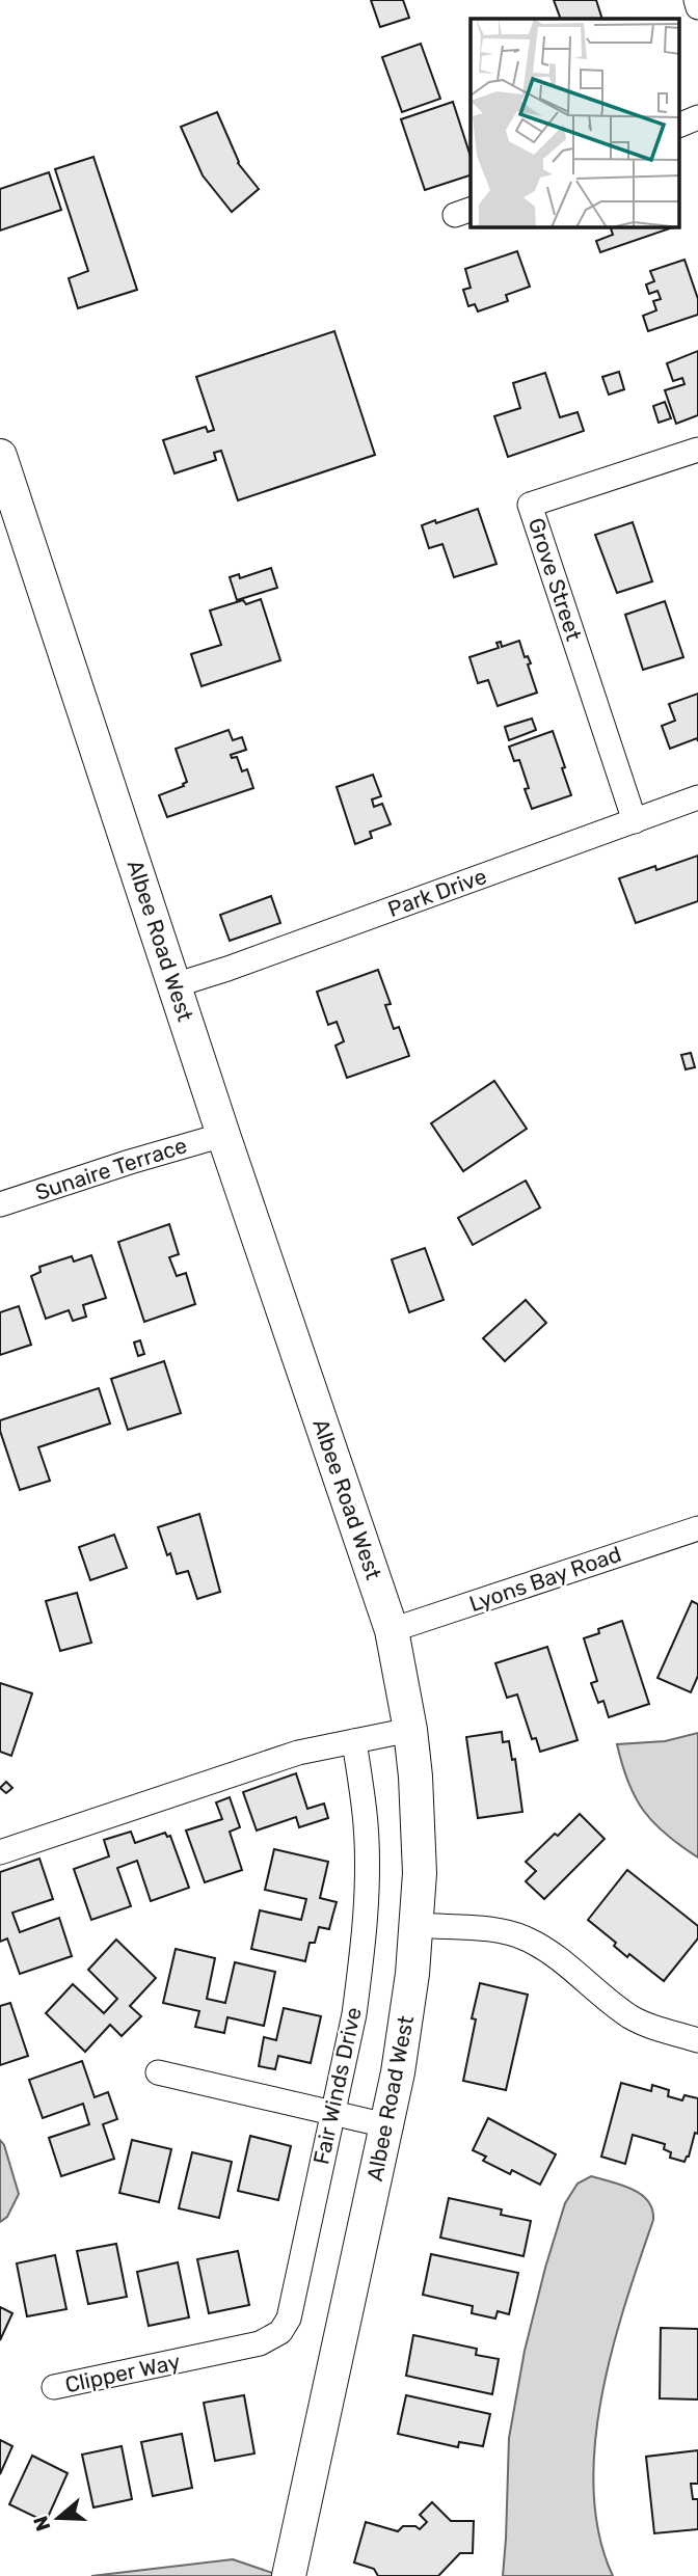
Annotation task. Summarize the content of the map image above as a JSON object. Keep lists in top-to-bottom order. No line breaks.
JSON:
{"streets":{"street":["Grove Street","Park Drive","Albee Road West","Sunaire Terrace","Lyons Bay Road","Fair Winds Drive","Clipper Way"]},"crossings":[["Grove Street","Park Drive"],["Park Drive","Albee Road West"],["Albee Road West","Sunaire Terrace"],["Albee Road West","Lyons Bay Road"],["Fair Winds Drive","Clipper Way"]],"north":"left"}
